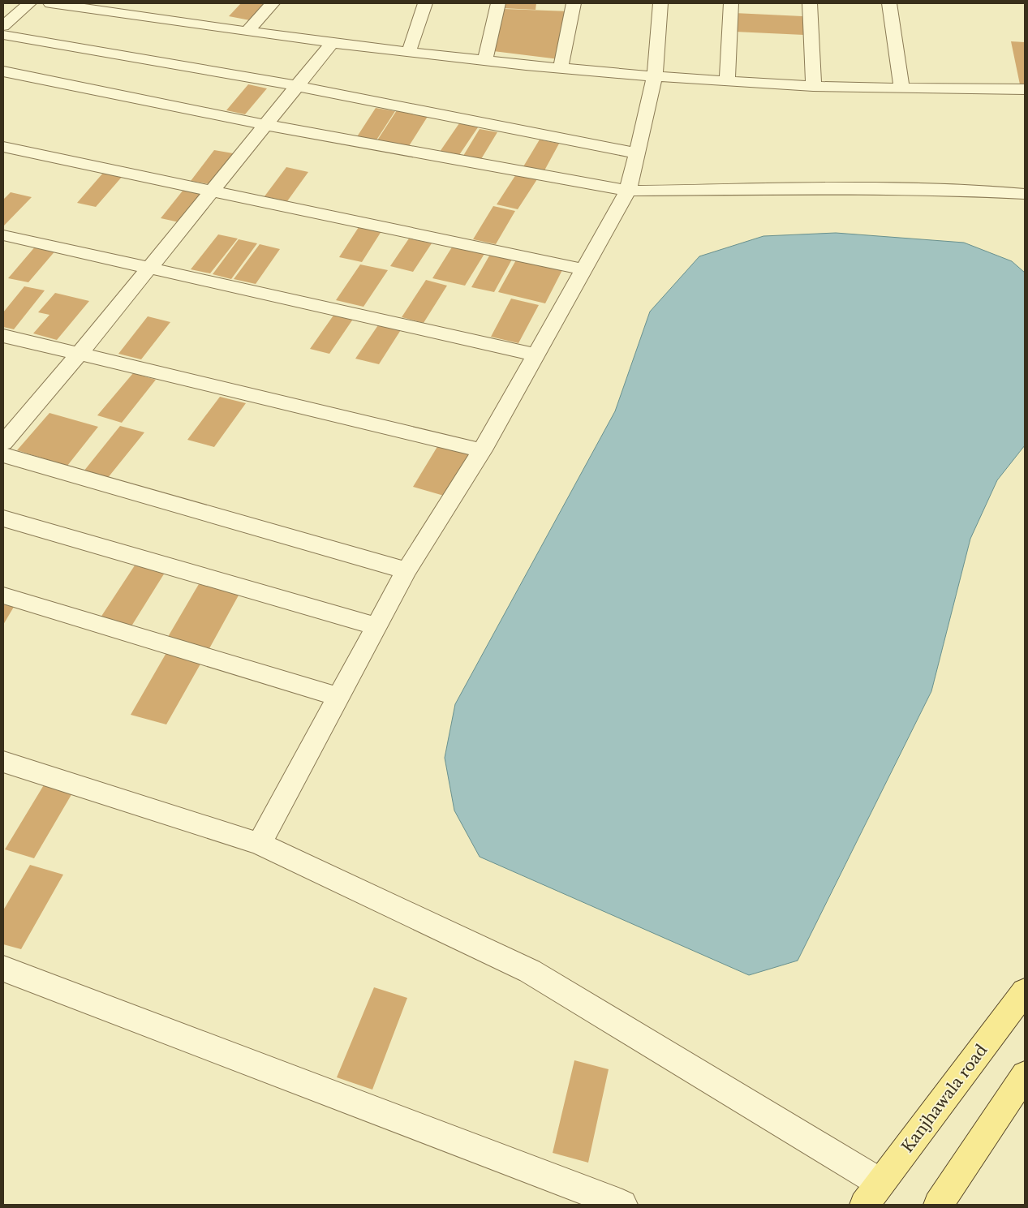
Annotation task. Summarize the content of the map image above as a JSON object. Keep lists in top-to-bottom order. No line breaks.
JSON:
{"streets":{"main road":["Kanjhawala road"]}}
